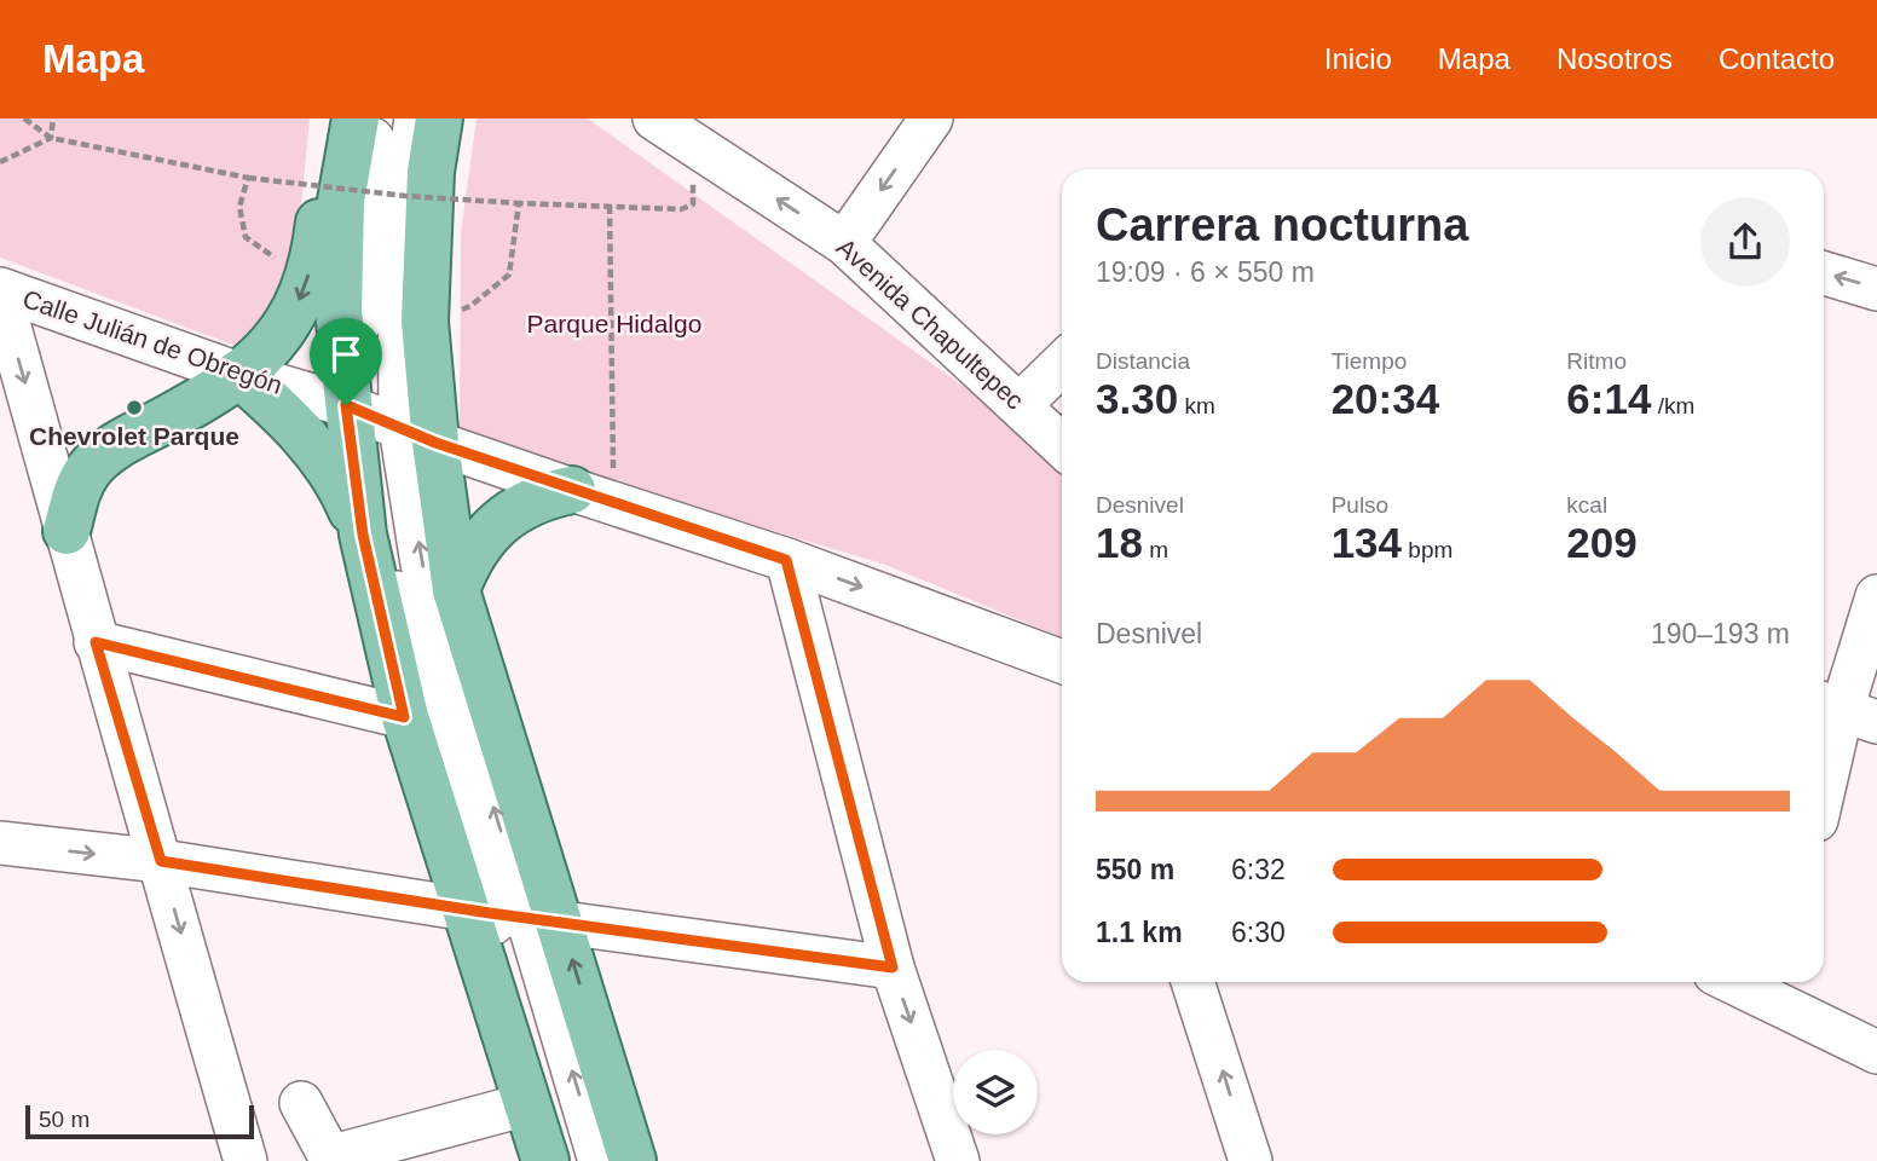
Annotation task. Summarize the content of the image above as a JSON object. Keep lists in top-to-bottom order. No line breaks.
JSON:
{"streets":{"street":["Avenida Chapultepec","Calle Julián de Obregón"]},"one_way":["Avenida Chapultepec"],"parks":["Parque Hidalgo"],"places":["Chevrolet Parque"],"scale_bar":"50 m","page":{"header":"Mapa","nav":["Inicio","Mapa","Nosotros","Contacto"],"heading":["Carrera nocturna","19:09 · 6 × 550 m"],"stats":[["Distancia","3.30 km"],["Tiempo","20:34"],["Ritmo","6:14 /km"],["Desnivel","18 m"],["Pulso","134 bpm"],["kcal","209"]],"chart":["Desnivel","190–193 m"],"list":[{"name":"550 m","note":"6:32"},{"name":"1.1 km","note":"6:30"}],"scale":"50 m"}}
